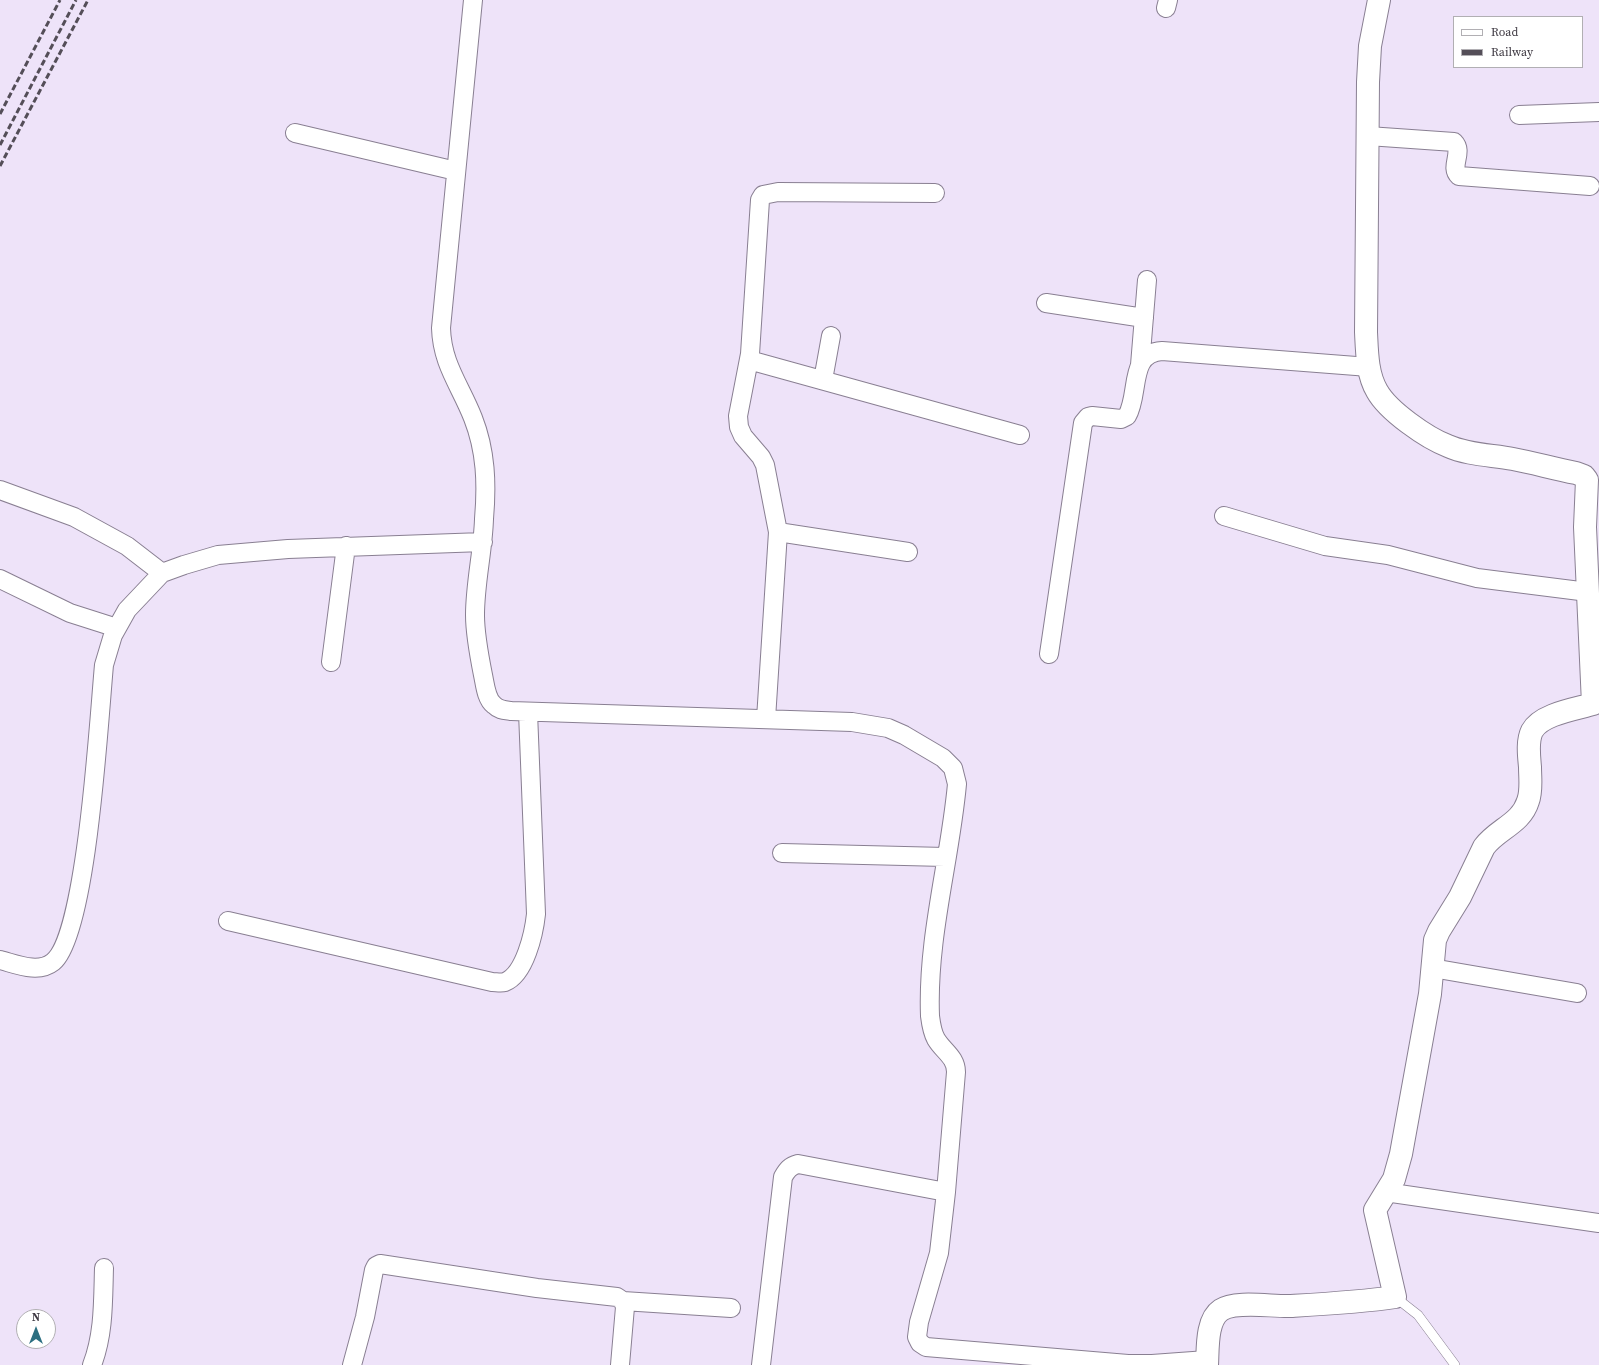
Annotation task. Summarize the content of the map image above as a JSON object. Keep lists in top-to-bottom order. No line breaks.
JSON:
{"legend":["Road","Railway"],"north":"top"}
